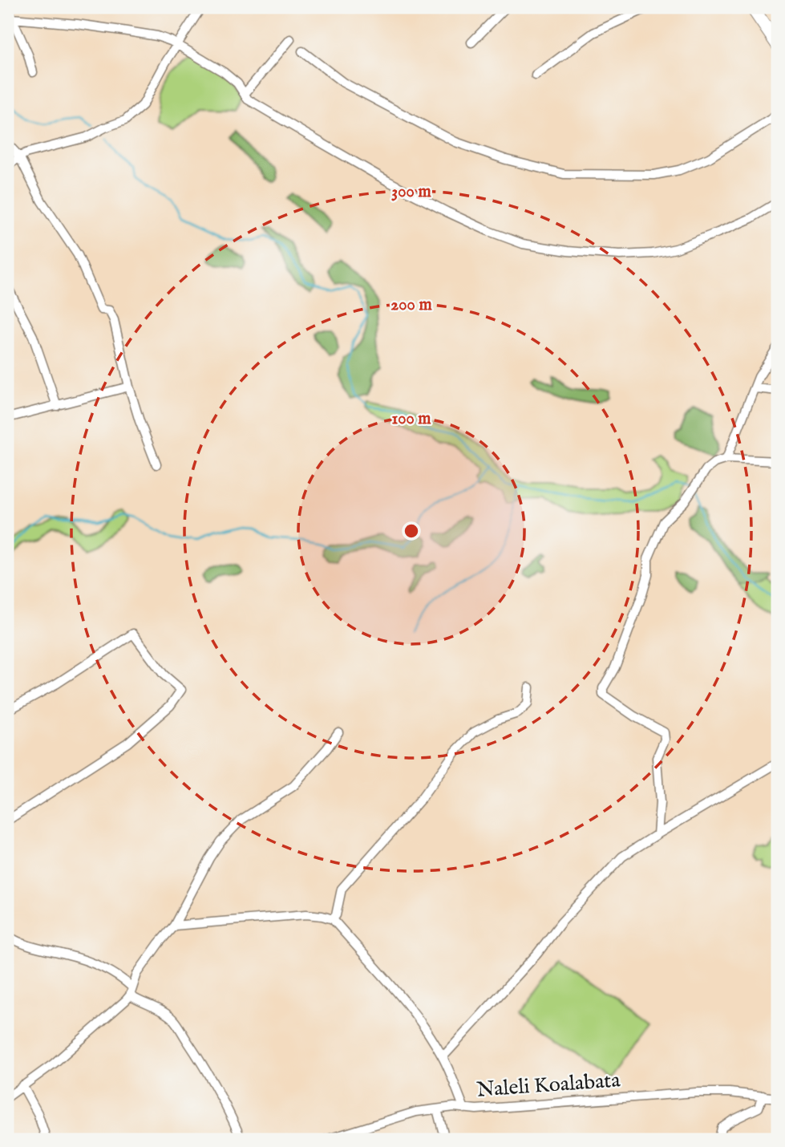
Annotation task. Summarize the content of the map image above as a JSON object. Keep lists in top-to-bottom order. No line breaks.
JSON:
{"streets":{"street":["Naleli Koalabata"]},"rings":["300 m","200 m","100 m"]}
